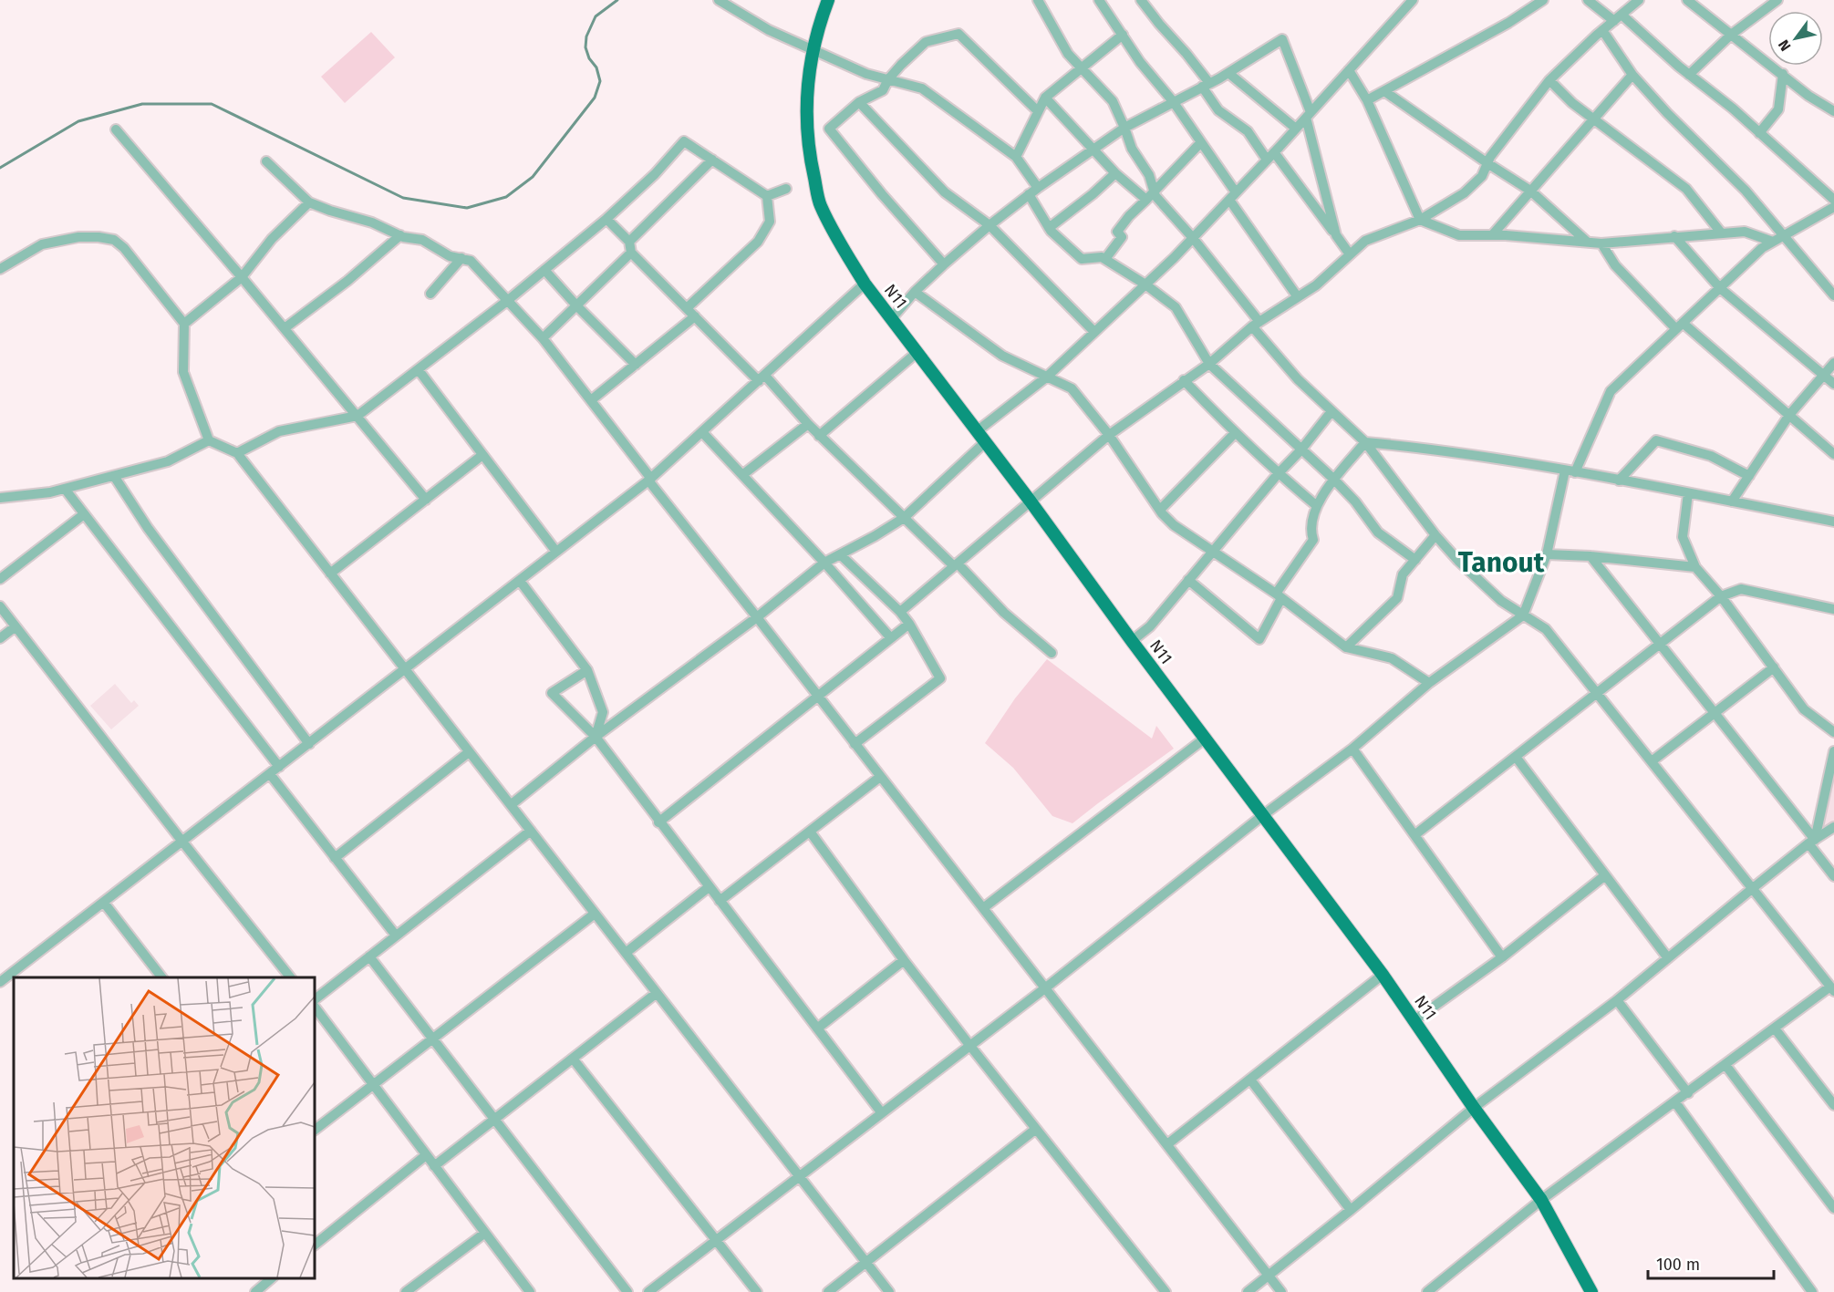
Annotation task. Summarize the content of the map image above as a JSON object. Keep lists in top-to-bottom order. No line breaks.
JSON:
{"streets":{"main road":["N11"]},"districts":["Tanout"],"scale_bar":"100 m","north":"bottom left"}
